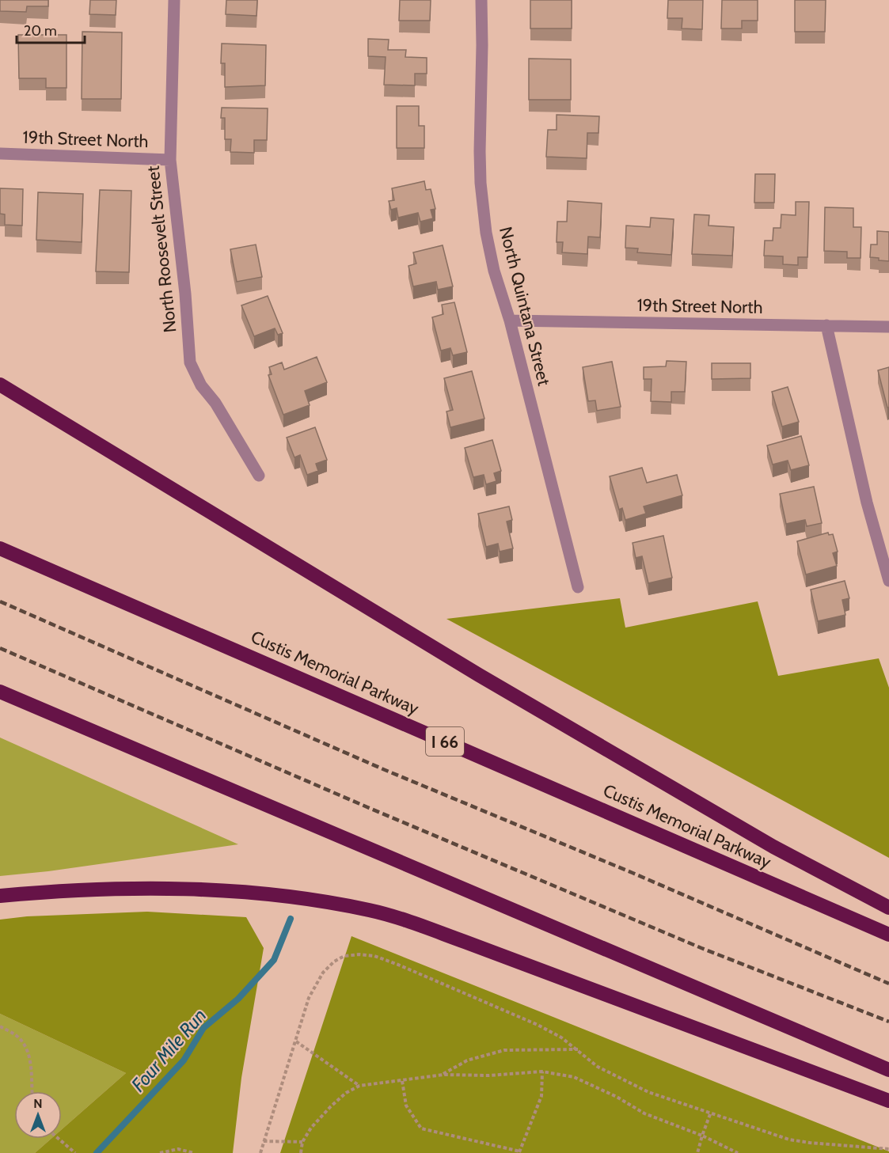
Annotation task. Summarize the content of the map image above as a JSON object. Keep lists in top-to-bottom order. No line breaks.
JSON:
{"streets":{"highway":["Custis Memorial Parkway","I 66"],"street":["19th Street North","North Roosevelt Street","North Quintana Street"]},"crossings":[["19th Street North","North Roosevelt Street"],["19th Street North","North Quintana Street"]],"water":["Four Mile Run"],"scale_bar":"20 m","north":"top"}
